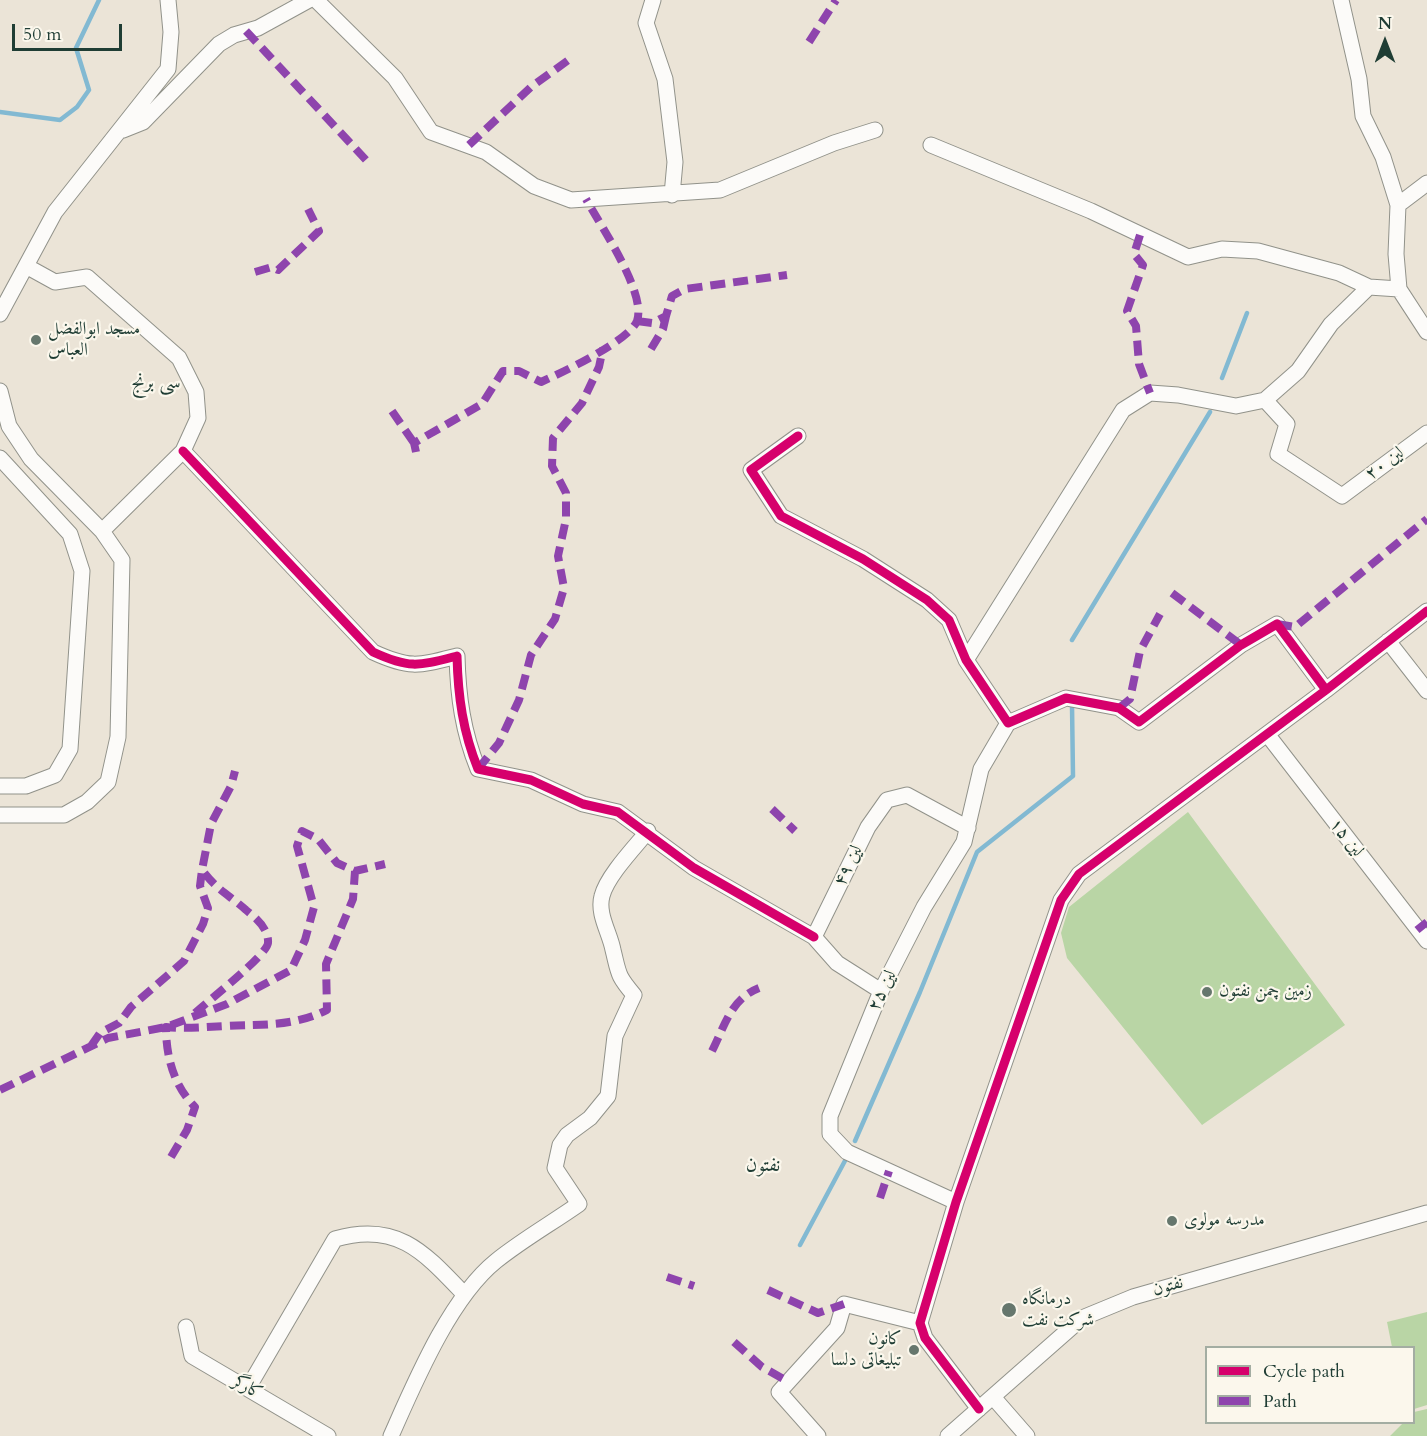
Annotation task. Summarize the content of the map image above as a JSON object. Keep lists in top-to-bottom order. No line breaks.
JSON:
{"streets":{"street":["لین ۲۰","لین ۱۵","لین ۴۹","لین ۲۵","نفتون","کارگر"]},"crossings":[["لین ۴۹","لین ۲۵"]],"districts":["سی برنج","نفتون"],"places":["مسجد ابوالفضل العباس","زمین چمن نفتون","مدرسه مولوی","درمانگاه شرکت نفت","کانون تبلیغاتی دلسا"],"legend":["Cycle path","Path"],"scale_bar":"50 m","north":"top"}
